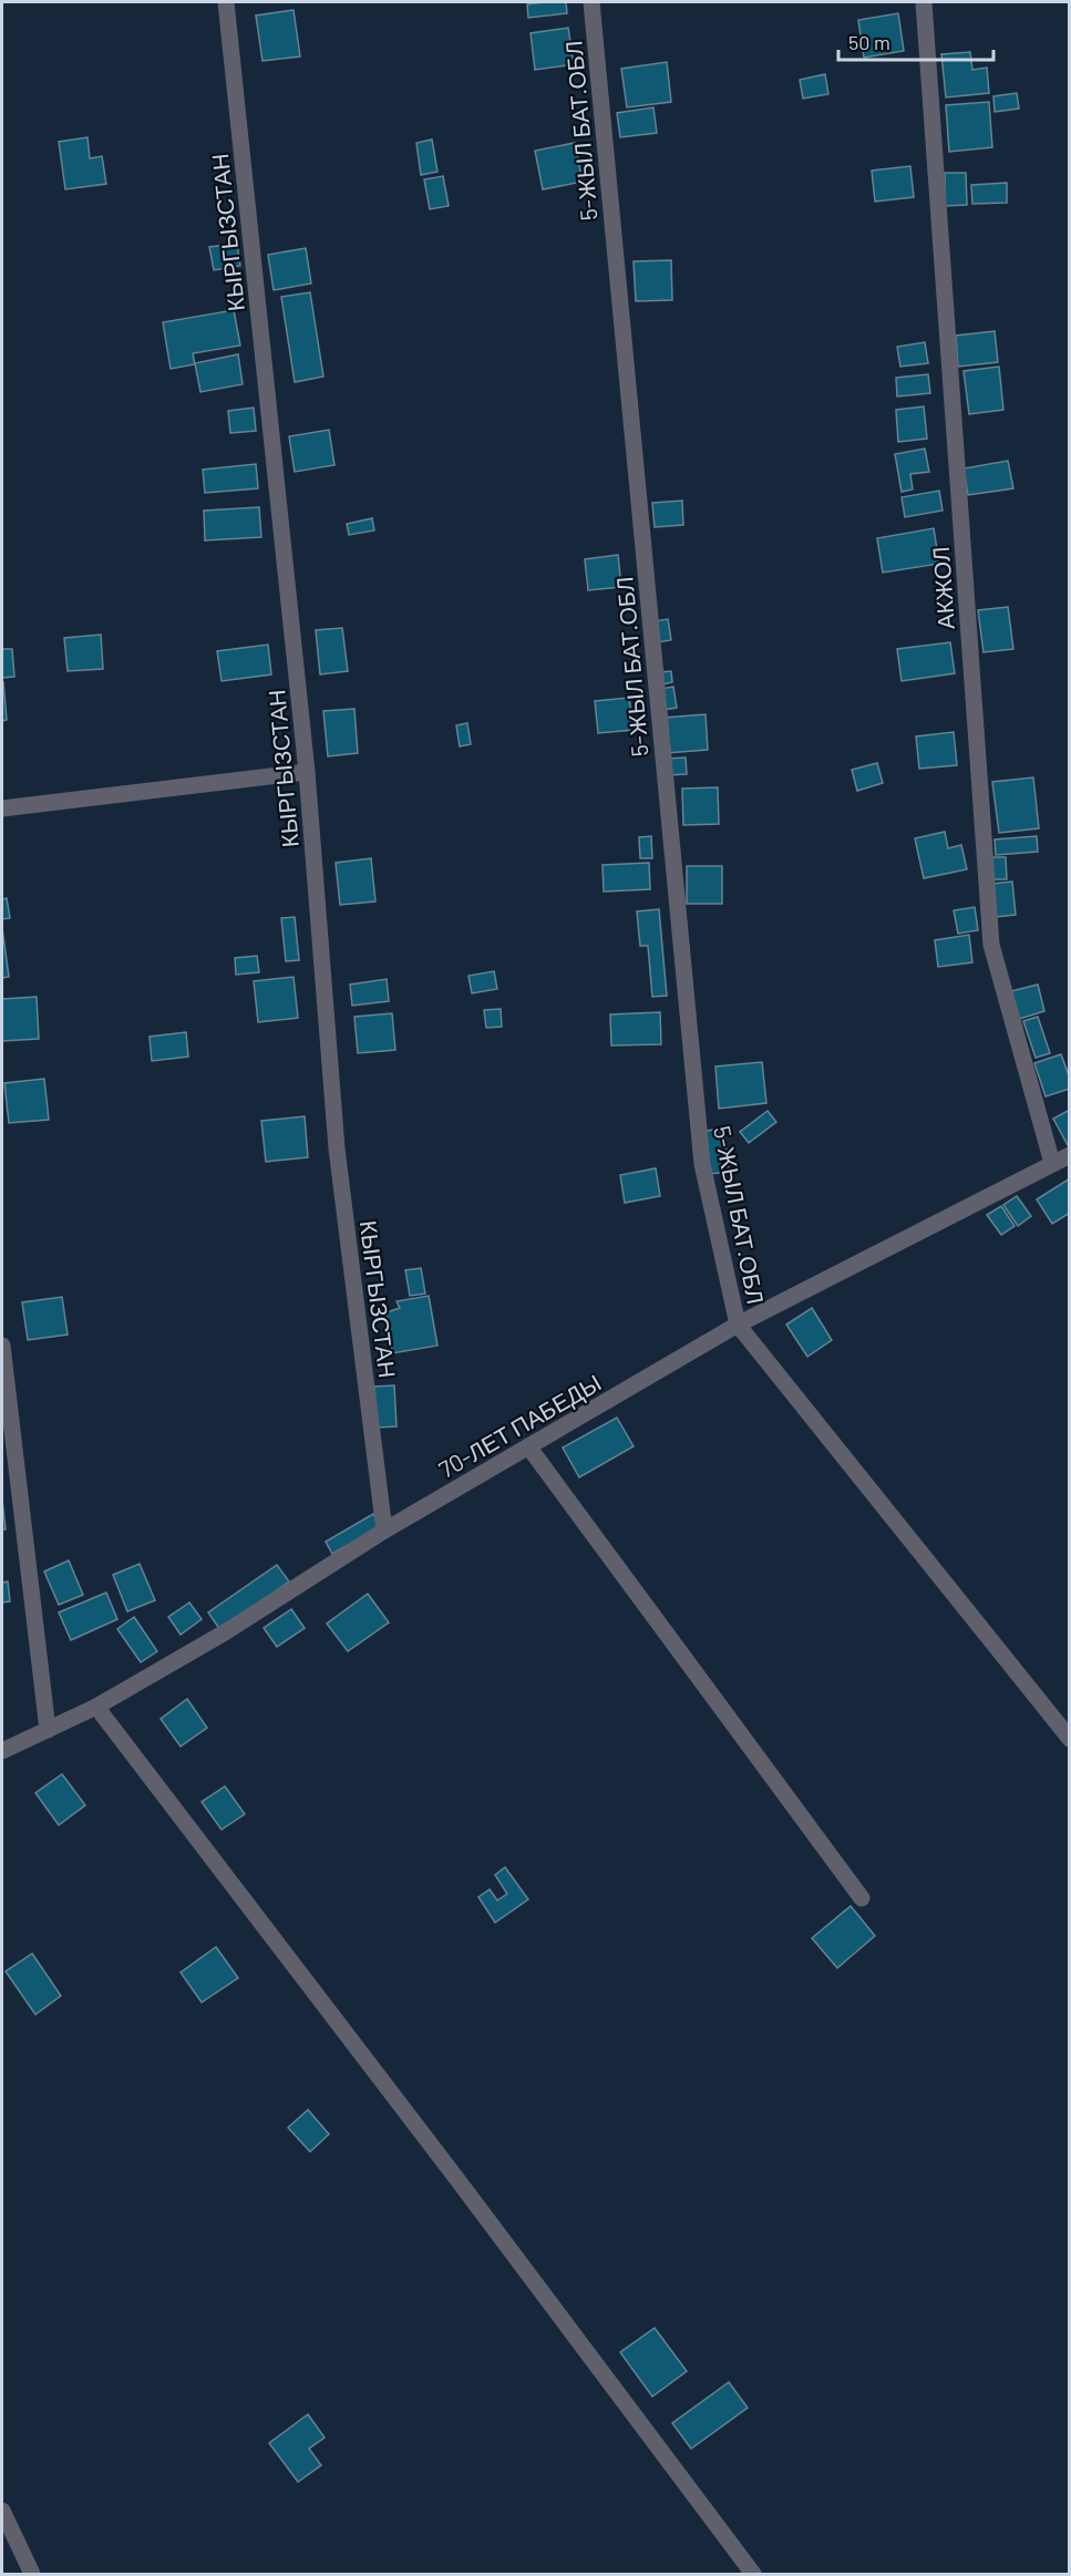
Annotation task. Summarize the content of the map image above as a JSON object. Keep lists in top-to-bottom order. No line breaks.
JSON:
{"streets":{"street":["5-ЖЫЛ БАТ.ОБЛ","КЫРГЫЗСТАН","АКЖОЛ","70-ЛЕТ ПАБЕДЫ"]},"crossings":[["5-ЖЫЛ БАТ.ОБЛ","70-ЛЕТ ПАБЕДЫ"],["КЫРГЫЗСТАН","70-ЛЕТ ПАБЕДЫ"],["АКЖОЛ","70-ЛЕТ ПАБЕДЫ"]],"scale_bar":"50 m"}
